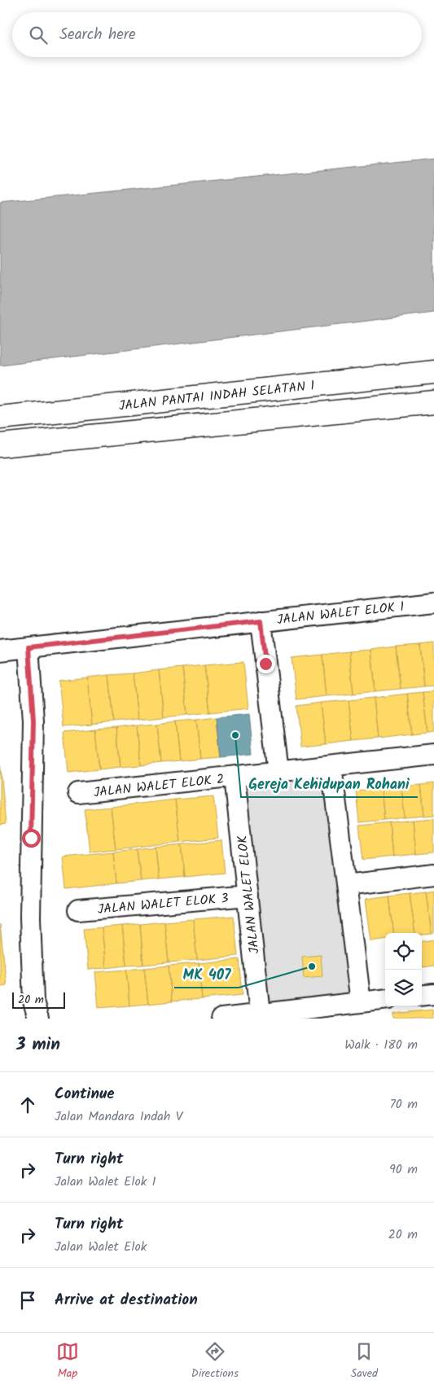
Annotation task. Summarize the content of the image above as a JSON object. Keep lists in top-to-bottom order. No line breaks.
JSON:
{"streets":{"street":["JALAN PANTAI INDAH SELATAN 1","JALAN WALET ELOK 1","JALAN WALET ELOK 2","JALAN WALET ELOK","JALAN WALET ELOK 3"]},"crossings":[["JALAN WALET ELOK 2","JALAN WALET ELOK"],["JALAN WALET ELOK","JALAN WALET ELOK 3"]],"places":["Gereja Kehidupan Rohani","MK 407"],"scale_bar":"20 m","page":{"search":"Search here","scale":"20 m","heading":["3 min","Walk · 180 m"],"list":[["Continue","Jalan Mandara Indah V","70 m"],["Turn right","Jalan Walet Elok 1","90 m"],["Turn right","Jalan Walet Elok","20 m"],"Arrive at destination"],"nav":["Map","Directions","Saved"]}}
